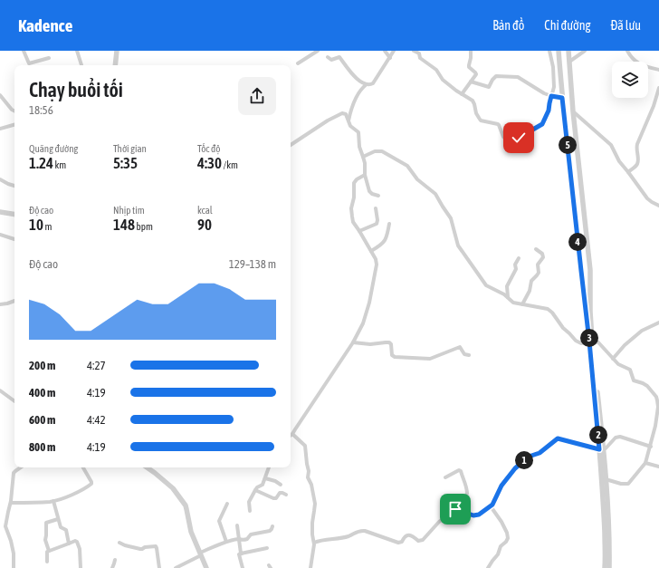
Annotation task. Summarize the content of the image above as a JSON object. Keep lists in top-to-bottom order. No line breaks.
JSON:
{"page":{"header":"Kadence","nav":["Bản đồ","Chỉ đường","Đã lưu"],"heading":["Chạy buổi tối","18:56"],"stats":[["Quãng đường","1.24 km"],["Thời gian","5:35"],["Tốc độ","4:30 /km"],["Độ cao","10 m"],["Nhịp tim","148 bpm"],["kcal","90"]],"pins":["5","4","3","2","1"],"chart":["Độ cao","129–138 m"],"list":[{"name":"200 m","note":"4:27"},{"name":"400 m","note":"4:19"},{"name":"600 m","note":"4:42"},{"name":"800 m","note":"4:19"}]}}
